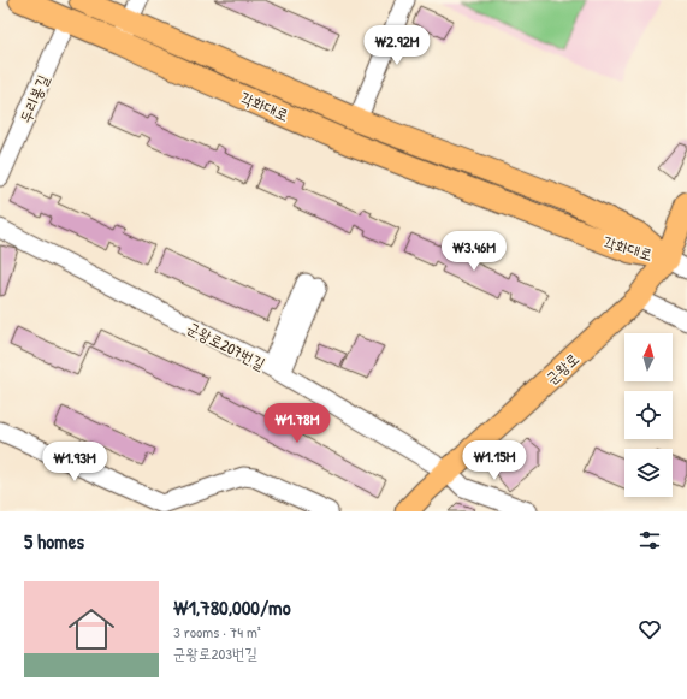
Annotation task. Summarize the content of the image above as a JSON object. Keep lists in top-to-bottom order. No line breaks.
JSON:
{"streets":{"main road":["각화대로","군왕로"],"street":["두리봉길","군왕로207번길"]},"crossings":[["두리봉길","각화대로"],["각화대로","군왕로"],["군왕로207번길","군왕로"]],"north":"top","page":{"price":["₩2.92M","₩3.46M","₩1.78M","₩1.15M","₩1.93M"],"heading":"5 homes","list":[{"name":"₩1,780,000/mo","note":"3 rooms · 74 m² · 군왕로203번길"}]}}
